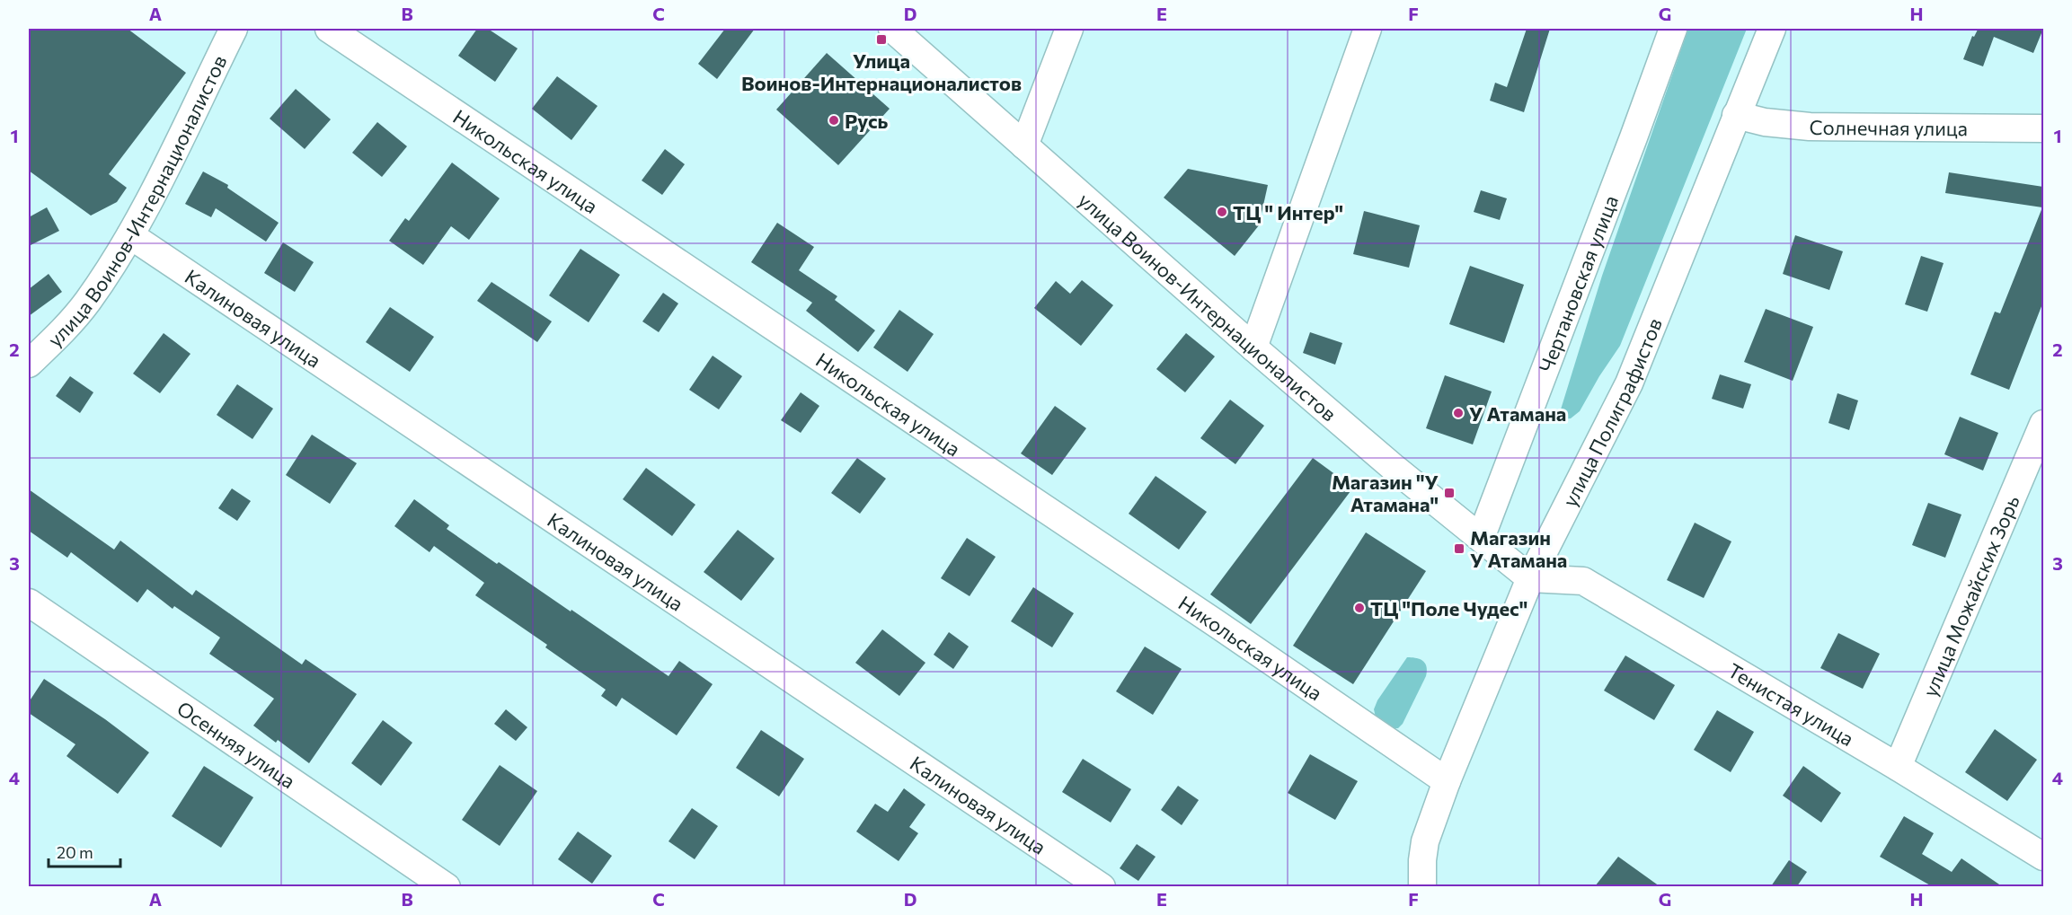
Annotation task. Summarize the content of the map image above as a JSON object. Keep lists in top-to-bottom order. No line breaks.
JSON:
{"streets":{"street":["Солнечная улица","Никольская улица","улица Воинов-Интернационалистов","Чертановская улица","Калиновая улица","улица Полиграфистов","улица Можайских Зорь","Тенистая улица","Осенняя улица"]},"crossings":[["Солнечная улица","улица Полиграфистов"],["Никольская улица","улица Полиграфистов"],["улица Воинов-Интернационалистов","Чертановская улица"],["улица Воинов-Интернационалистов","Калиновая улица"],["улица Воинов-Интернационалистов","улица Полиграфистов"],["улица Воинов-Интернационалистов","Тенистая улица"],["улица Полиграфистов","Тенистая улица"],["улица Можайских Зорь","Тенистая улица"]],"places":{"transit":["Улица Воинов-Интернационалистов","Магазин \"У Атамана\"","Магазин У Атамана"],"other":["Русь","ТЦ \" Интер\"","У Атамана","ТЦ \"Поле Чудес\""]},"scale_bar":"20 m","grid":{"columns":["A","B","C","D","E","F","G","H"],"rows":["1","2","3","4"]}}
